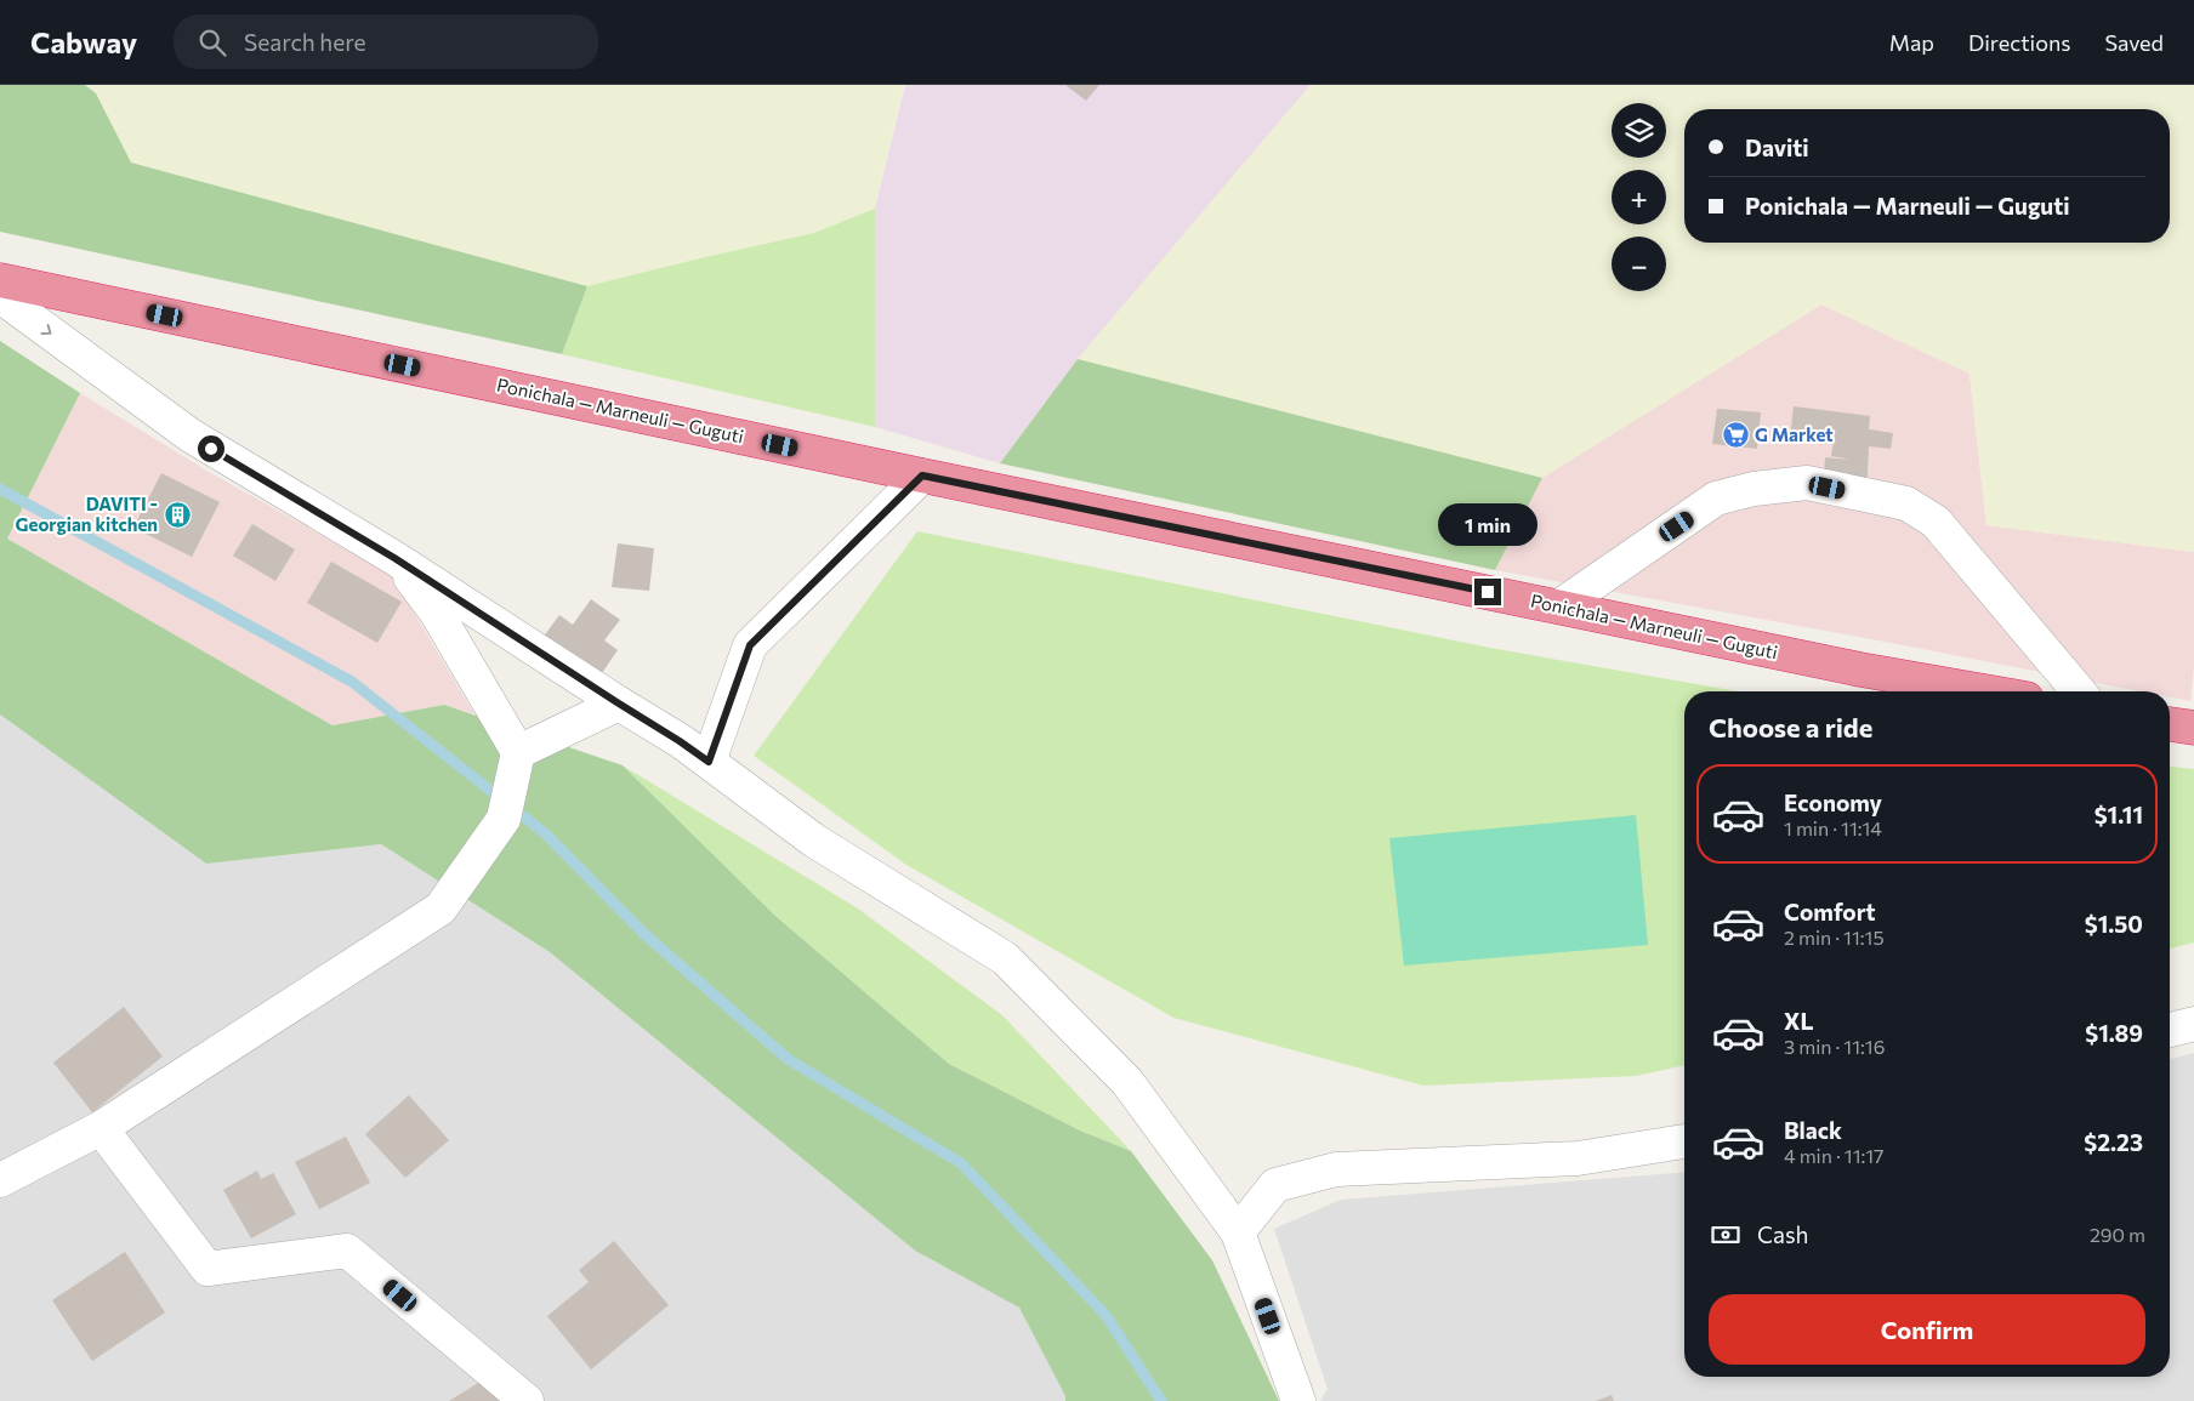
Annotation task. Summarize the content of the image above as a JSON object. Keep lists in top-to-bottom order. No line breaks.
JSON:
{"streets":{"highway":["Ponichala — Marneuli — Guguti"]},"places":{"supermarket":["G Market"],"building":["DAVITI - Georgian kitchen"]},"page":{"header":"Cabway","search":"Search here","nav":["Map","Directions","Saved"],"map_buttons":["+","−"],"banner":["Daviti","Ponichala — Marneuli — Guguti"],"bubble":"1 min","heading":"Choose a ride","list":[{"name":"Economy","note":"1 min · 11:14","value":"$1.11"},{"name":"Comfort","note":"2 min · 11:15","value":"$1.50"},{"name":"XL","note":"3 min · 11:16","value":"$1.89"},{"name":"Black","note":"4 min · 11:17","value":"$2.23"}],"pay":["Cash","290 m"],"buttons":"Confirm"}}
